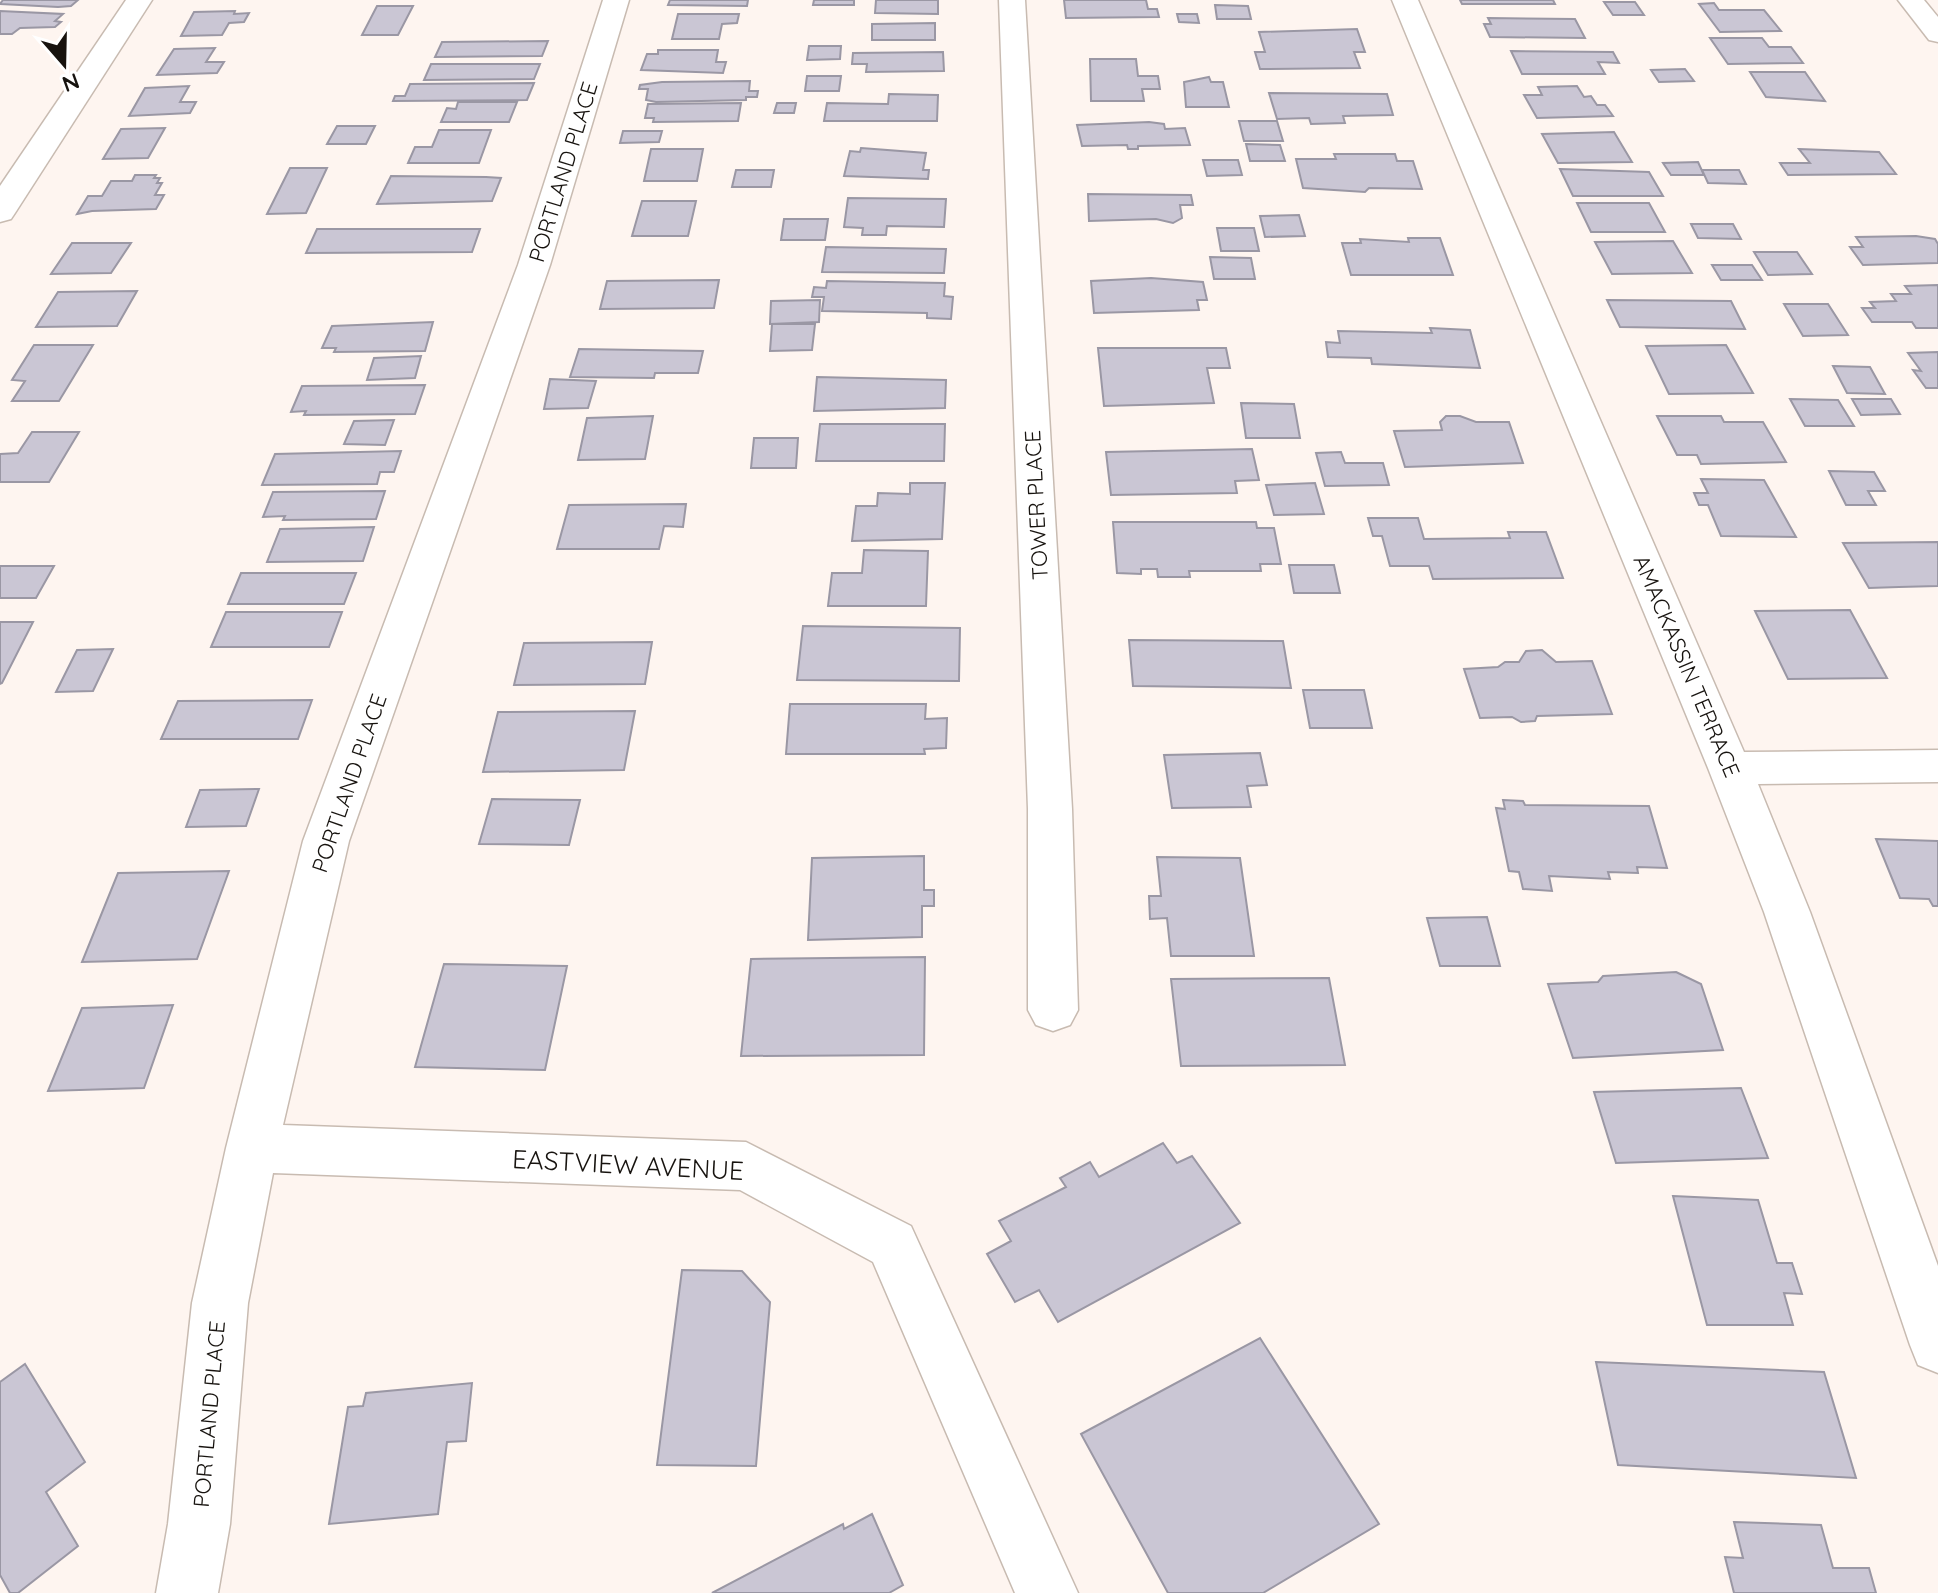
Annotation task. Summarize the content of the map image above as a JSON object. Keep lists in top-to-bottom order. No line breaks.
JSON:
{"streets":{"street":["PORTLAND PLACE","TOWER PLACE","AMACKASSIN TERRACE","EASTVIEW AVENUE"]},"crossings":[["PORTLAND PLACE","EASTVIEW AVENUE"]],"north":"bottom"}
